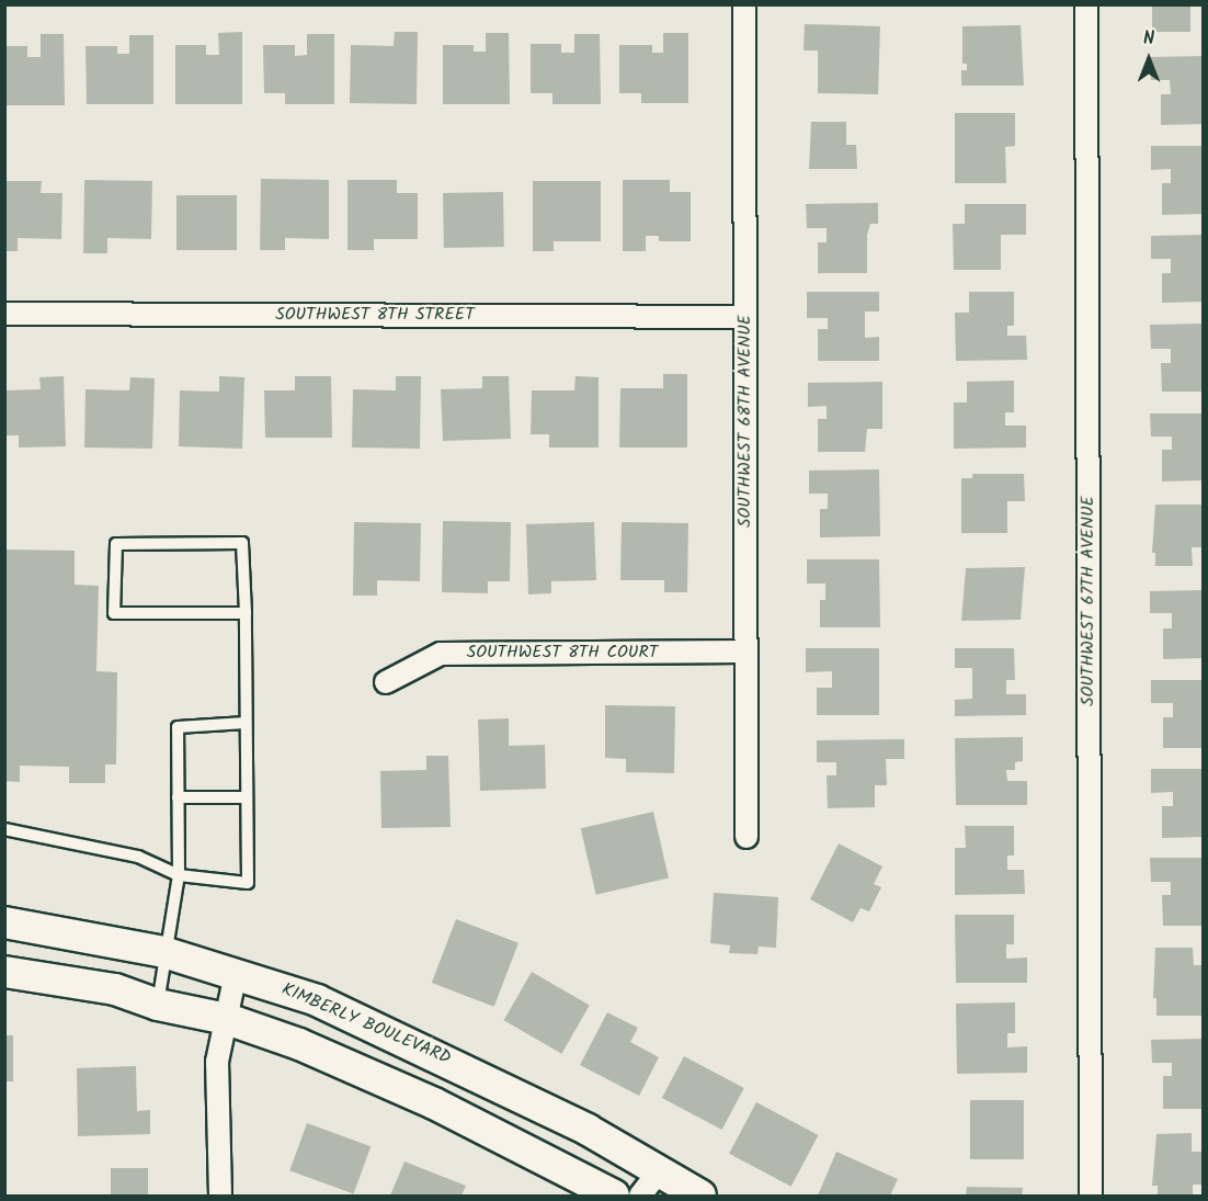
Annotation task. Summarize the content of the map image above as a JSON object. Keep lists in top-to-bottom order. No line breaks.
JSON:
{"streets":{"street":["SOUTHWEST 8TH STREET","SOUTHWEST 68TH AVENUE","SOUTHWEST 67TH AVENUE","SOUTHWEST 8TH COURT","KIMBERLY BOULEVARD"]},"crossings":[["SOUTHWEST 8TH STREET","SOUTHWEST 68TH AVENUE"],["SOUTHWEST 68TH AVENUE","SOUTHWEST 8TH COURT"]],"north":"top"}
